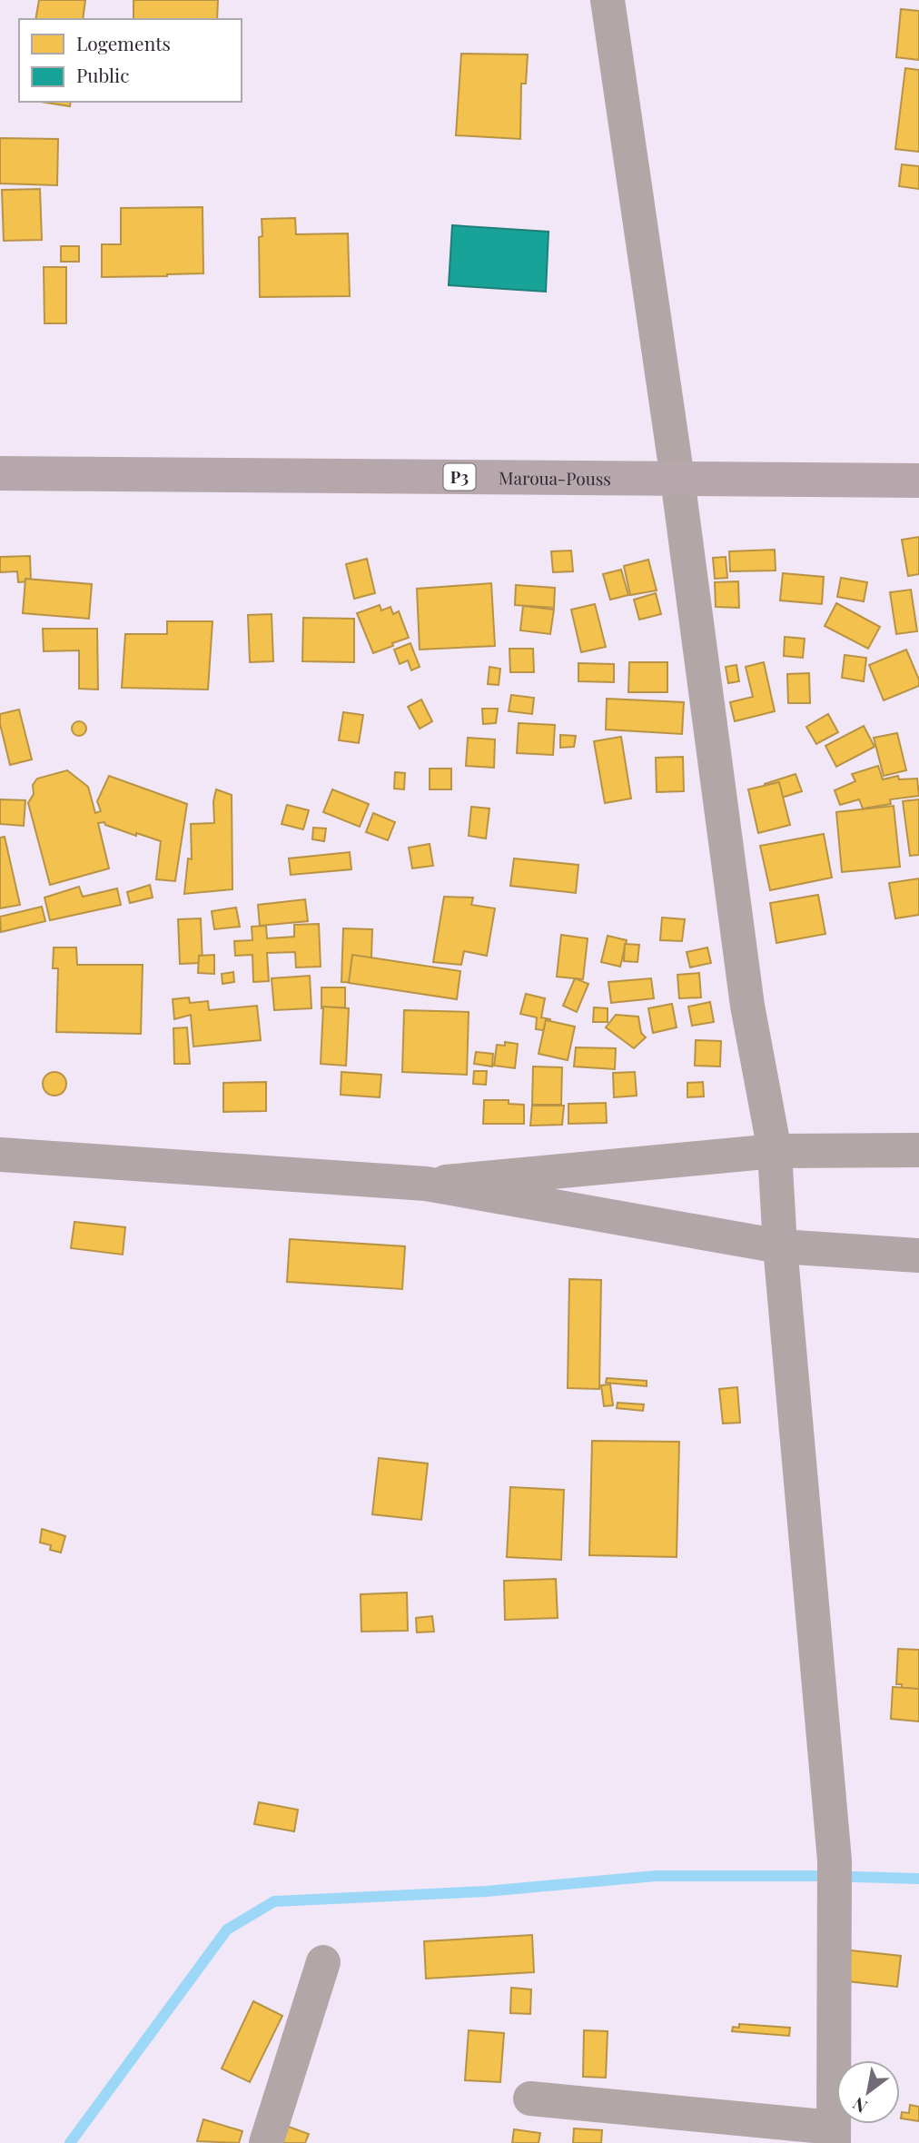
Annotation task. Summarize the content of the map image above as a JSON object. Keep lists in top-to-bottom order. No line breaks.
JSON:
{"streets":{"main road":["P3","Maroua-Pouss"]},"legend":["Logements","Public"],"north":"bottom left"}
